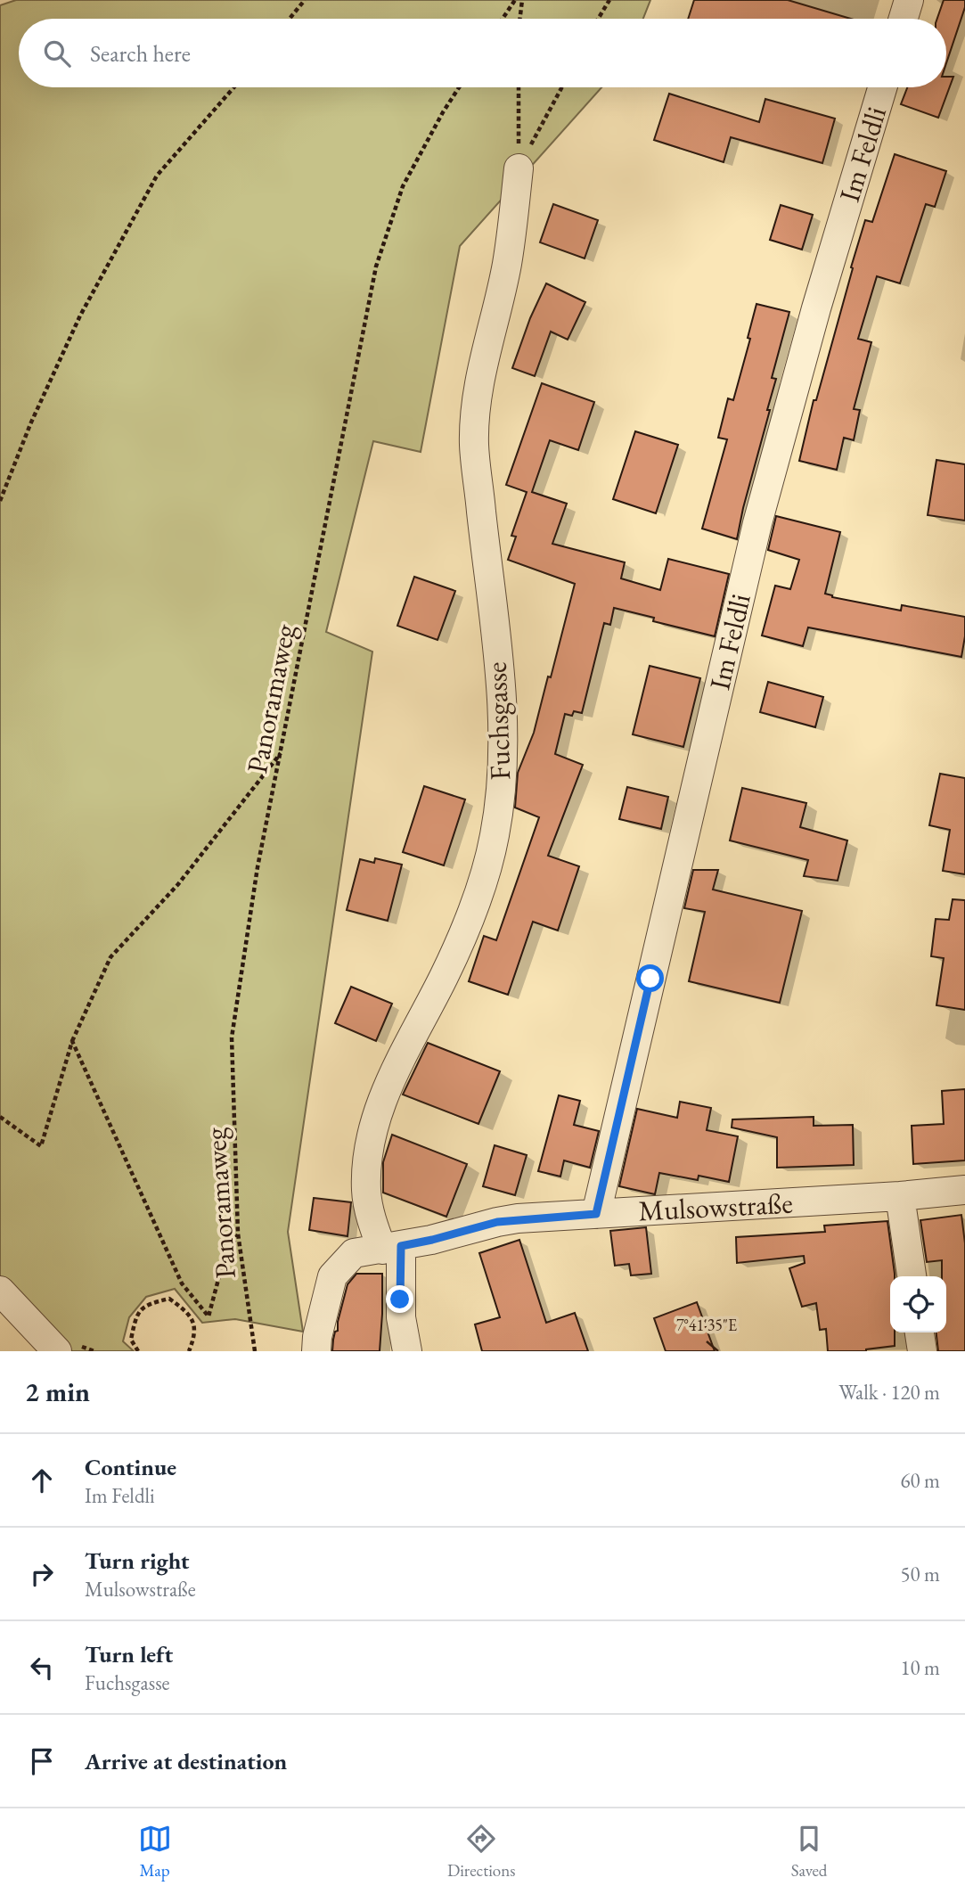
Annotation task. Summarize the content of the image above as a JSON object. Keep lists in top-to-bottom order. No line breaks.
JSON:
{"streets":{"street":["Im Feldli","Fuchsgasse","Mulsowstraße"],"path":["Panoramaweg"]},"crossings":[["Im Feldli","Mulsowstraße"],["Fuchsgasse","Mulsowstraße"]],"page":{"search":"Search here","heading":["2 min","Walk · 120 m"],"list":[["Continue","Im Feldli","60 m"],["Turn right","Mulsowstraße","50 m"],["Turn left","Fuchsgasse","10 m"],"Arrive at destination"],"nav":["Map","Directions","Saved"]},"coordinates":["7°41'35\"E"]}
